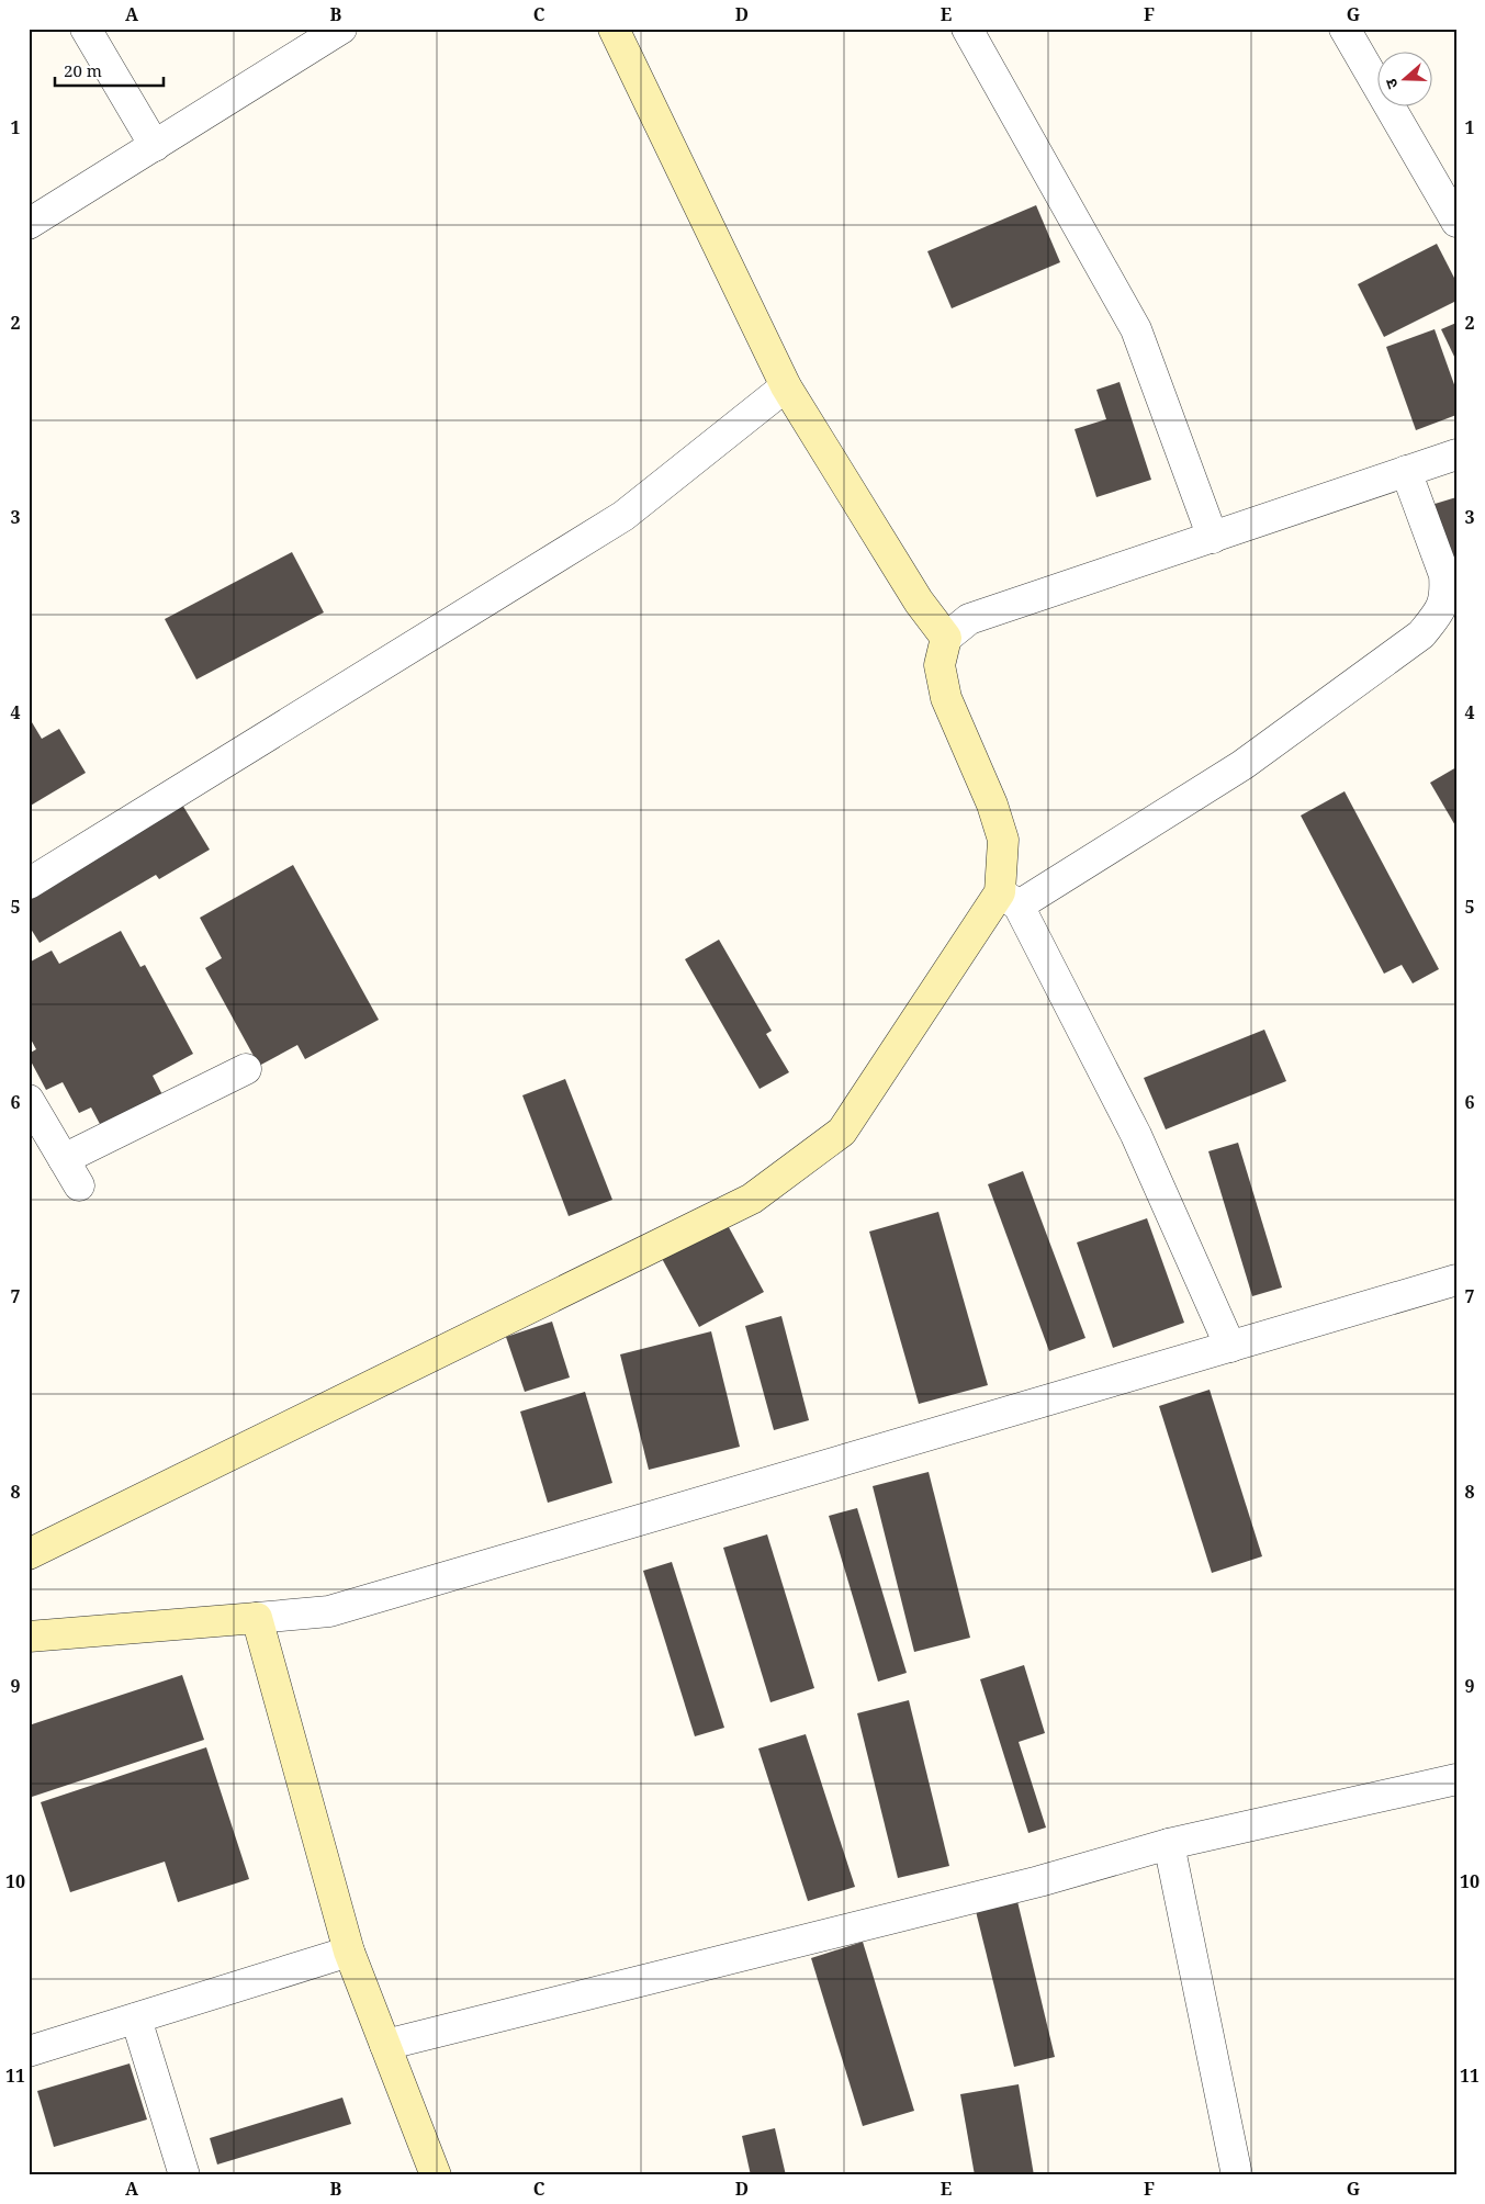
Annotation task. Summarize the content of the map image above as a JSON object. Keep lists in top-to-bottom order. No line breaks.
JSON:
{"scale_bar":"20 m","north":"left","grid":{"columns":["A","B","C","D","E","F","G"],"rows":["1","2","3","4","5","6","7","8","9","10","11"]}}
